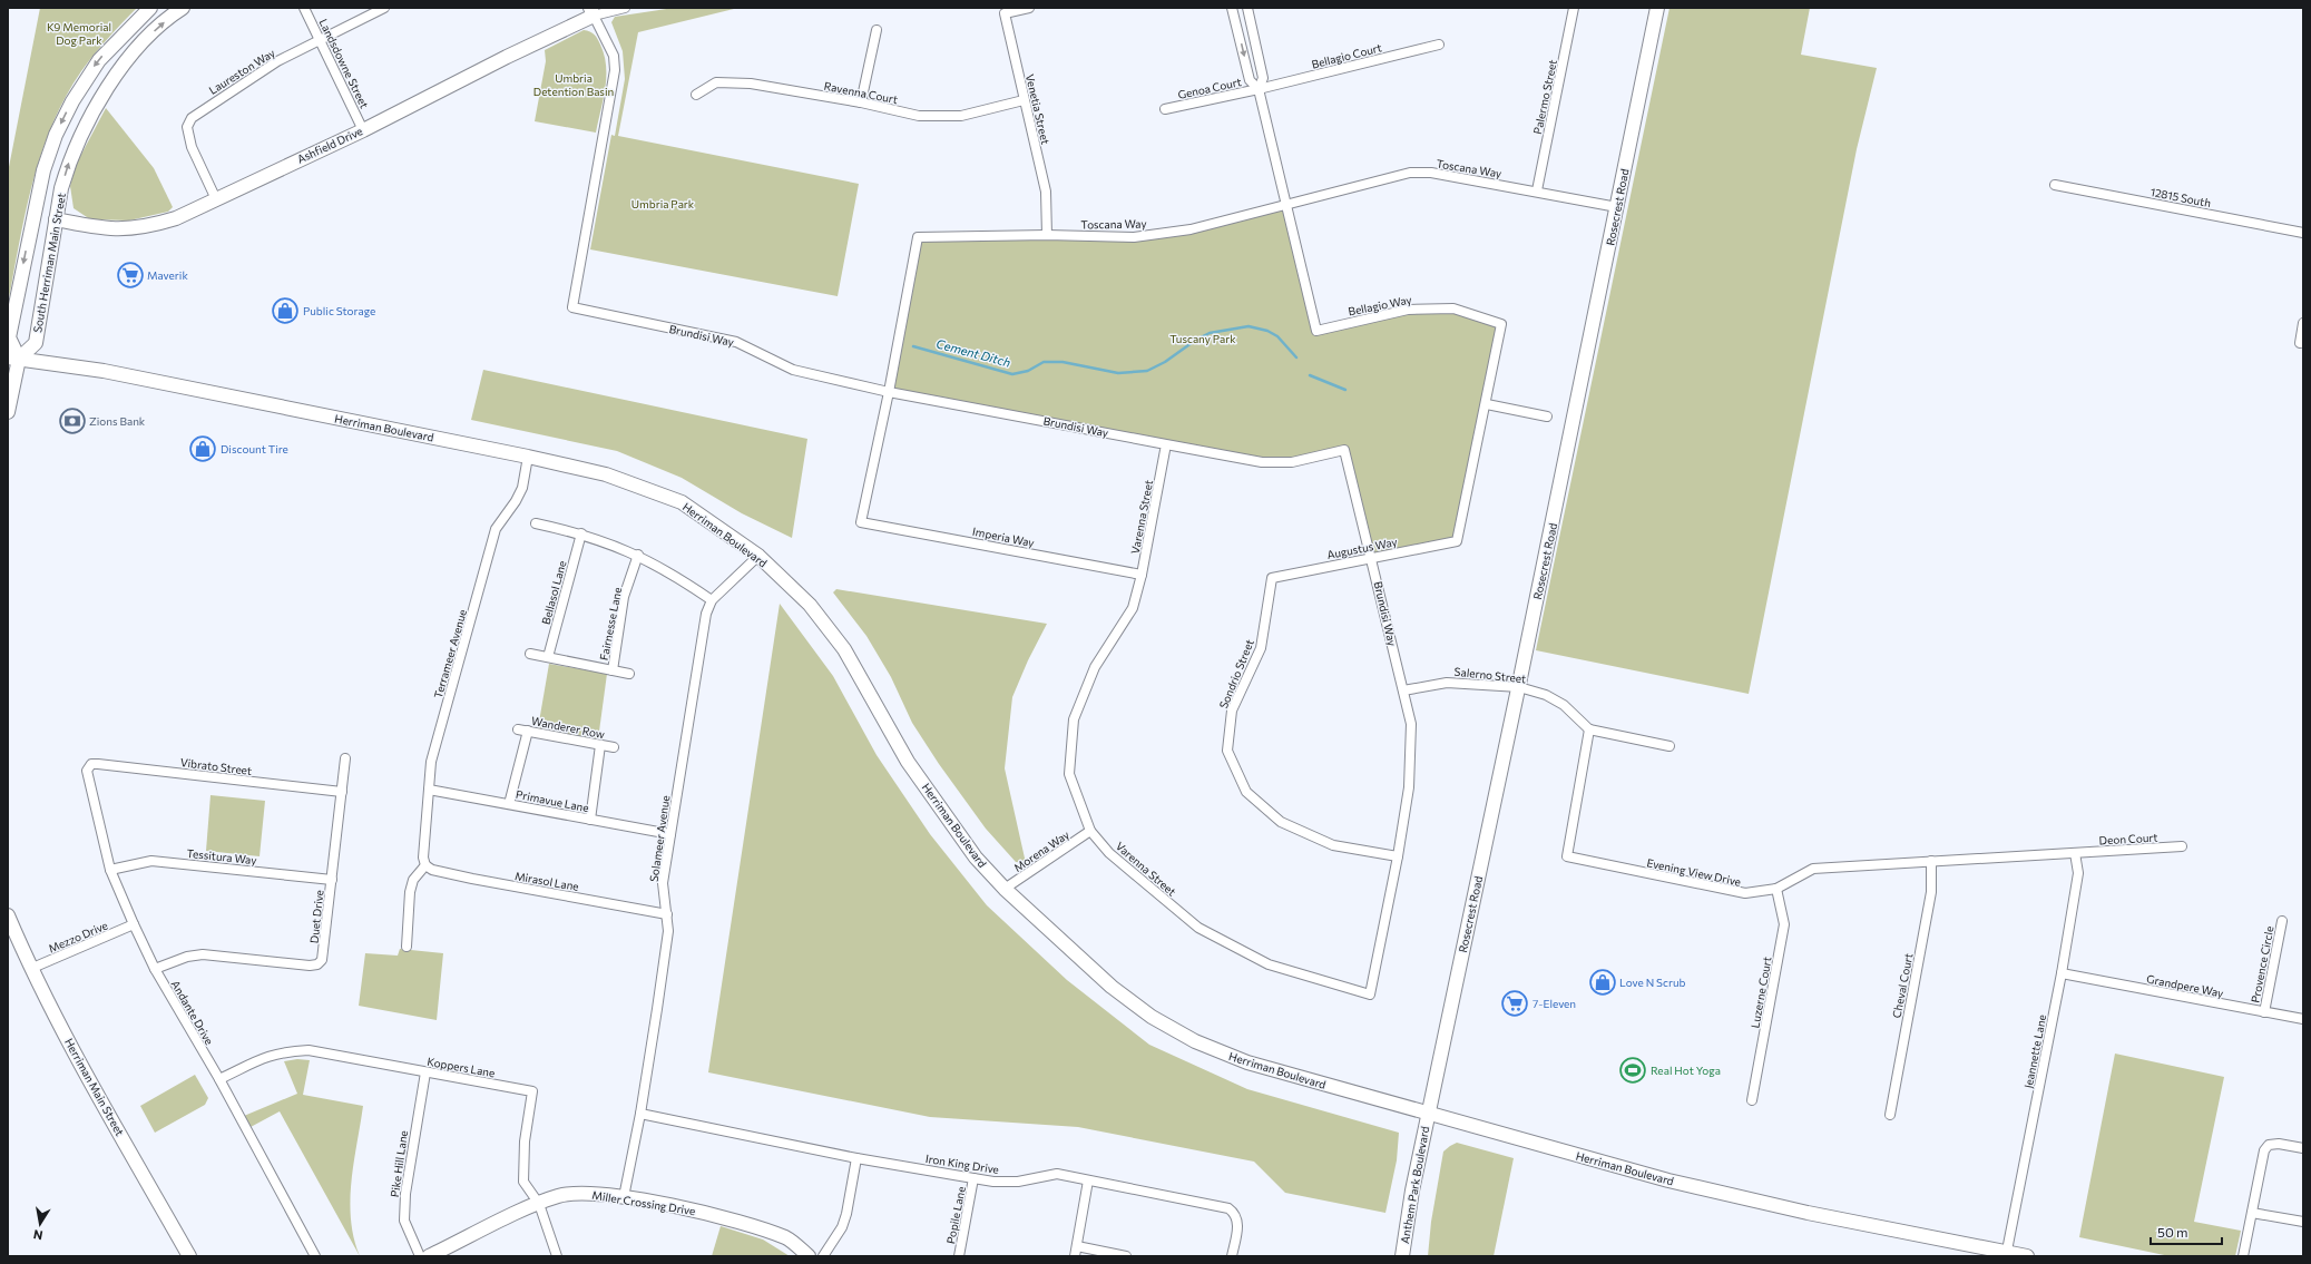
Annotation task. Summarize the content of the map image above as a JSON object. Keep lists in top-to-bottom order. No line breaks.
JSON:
{"streets":{"main road":["Ashfield Drive","Rosecrest Road","South Herriman Main Street","Herriman Boulevard","Herriman Main Street","Anthem Park Boulevard","Miller Crossing Drive"],"street":["Bellagio Court","Landsdowne Street","Laureston Way","Genoa Court","Ravenna Court","Palermo Street","Venetia Street","Toscana Way","12815 South","Bellagio Way","Brundisi Way","Varenna Street","Imperia Way","Augustus Way","Bellasol Lane","Fairnesse Lane","Terrameer Avenue","Sondrio Street","Salerno Street","Wanderer Row","Vibrato Street","Primavue Lane","Solameer Avenue","Deon Court","Morena Way","Tessitura Way","Evening View Drive","Mirasol Lane","Duet Drive","Mezzo Drive","Provence Circle","Cheval Court","Grandpere Way","Luzerne Court","Andante Drive","Jeannette Lane","Koppers Lane","Pike Hill Lane","Iron King Drive","Popile Lane"]},"crossings":[["Bellagio Court","Genoa Court"],["Bellagio Court","Bellagio Way"],["Landsdowne Street","Laureston Way"],["Landsdowne Street","Ashfield Drive"],["Laureston Way","Ashfield Drive"],["Genoa Court","Bellagio Way"],["Ravenna Court","Venetia Street"],["Palermo Street","Toscana Way"],["Venetia Street","Toscana Way"],["Ashfield Drive","South Herriman Main Street"],["Ashfield Drive","Brundisi Way"],["Toscana Way","Rosecrest Road"],["Toscana Way","Bellagio Way"],["Toscana Way","Brundisi Way"],["Toscana Way","Imperia Way"],["Rosecrest Road","Herriman Boulevard"],["Rosecrest Road","Salerno Street"],["Rosecrest Road","Anthem Park Boulevard"],["South Herriman Main Street","Herriman Boulevard"],["Bellagio Way","Augustus Way"],["Brundisi Way","Varenna Street"],["Brundisi Way","Augustus Way"],["Brundisi Way","Sondrio Street"],["Brundisi Way","Salerno Street"],["Herriman Boulevard","Terrameer Avenue"],["Herriman Boulevard","Solameer Avenue"],["Herriman Boulevard","Morena Way"],["Herriman Boulevard","Jeannette Lane"],["Herriman Boulevard","Anthem Park Boulevard"],["Varenna Street","Imperia Way"],["Varenna Street","Morena Way"],["Augustus Way","Sondrio Street"],["Terrameer Avenue","Primavue Lane"],["Terrameer Avenue","Mirasol Lane"],["Salerno Street","Evening View Drive"],["Wanderer Row","Primavue Lane"],["Vibrato Street","Duet Drive"],["Vibrato Street","Andante Drive"],["Primavue Lane","Solameer Avenue"],["Solameer Avenue","Mirasol Lane"],["Solameer Avenue","Iron King Drive"],["Solameer Avenue","Miller Crossing Drive"],["Deon Court","Evening View Drive"],["Deon Court","Jeannette Lane"],["Tessitura Way","Duet Drive"],["Tessitura Way","Andante Drive"],["Evening View Drive","Cheval Court"],["Evening View Drive","Luzerne Court"],["Evening View Drive","Jeannette Lane"],["Duet Drive","Andante Drive"],["Mezzo Drive","Andante Drive"],["Mezzo Drive","Herriman Main Street"],["Provence Circle","Grandpere Way"],["Grandpere Way","Jeannette Lane"],["Andante Drive","Koppers Lane"],["Koppers Lane","Pike Hill Lane"],["Koppers Lane","Miller Crossing Drive"],["Iron King Drive","Popile Lane"]],"water":["Cement Ditch"],"parks":["K9 Memorial Dog Park","Umbria Detention Basin","Umbria Park","Tuscany Park"],"places":{"supermarket":["Maverik","7-Eleven"],"shop":["Public Storage","Discount Tire","Love N Scrub"],"bank":["Zions Bank"],"sports":["Real Hot Yoga"]},"scale_bar":"50 m","north":"bottom"}
